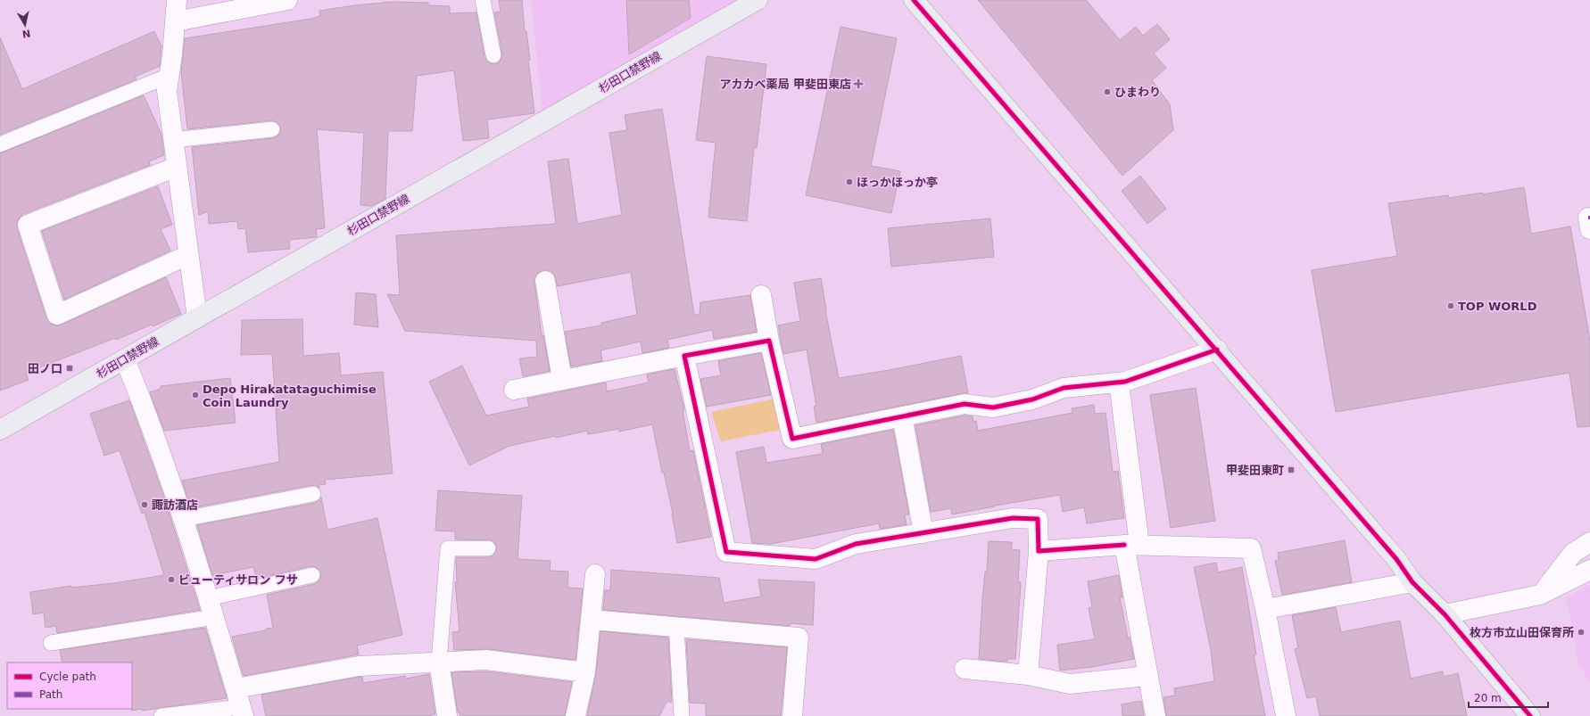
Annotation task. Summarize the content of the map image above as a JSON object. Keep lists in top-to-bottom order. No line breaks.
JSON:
{"streets":{"street":["杉田口禁野線"]},"places":{"health":["アカカベ薬局 甲斐田東店"],"other":["ひまわり","ほっかほっか亭","TOP WORLD","Depo Hirakatataguchimise Coin Laundry","諏訪酒店","ビューティサロン フサ","枚方市立山田保育所"],"transit":["田ノ口","甲斐田東町"]},"legend":["Cycle path","Path"],"scale_bar":"20 m","north":"bottom"}
